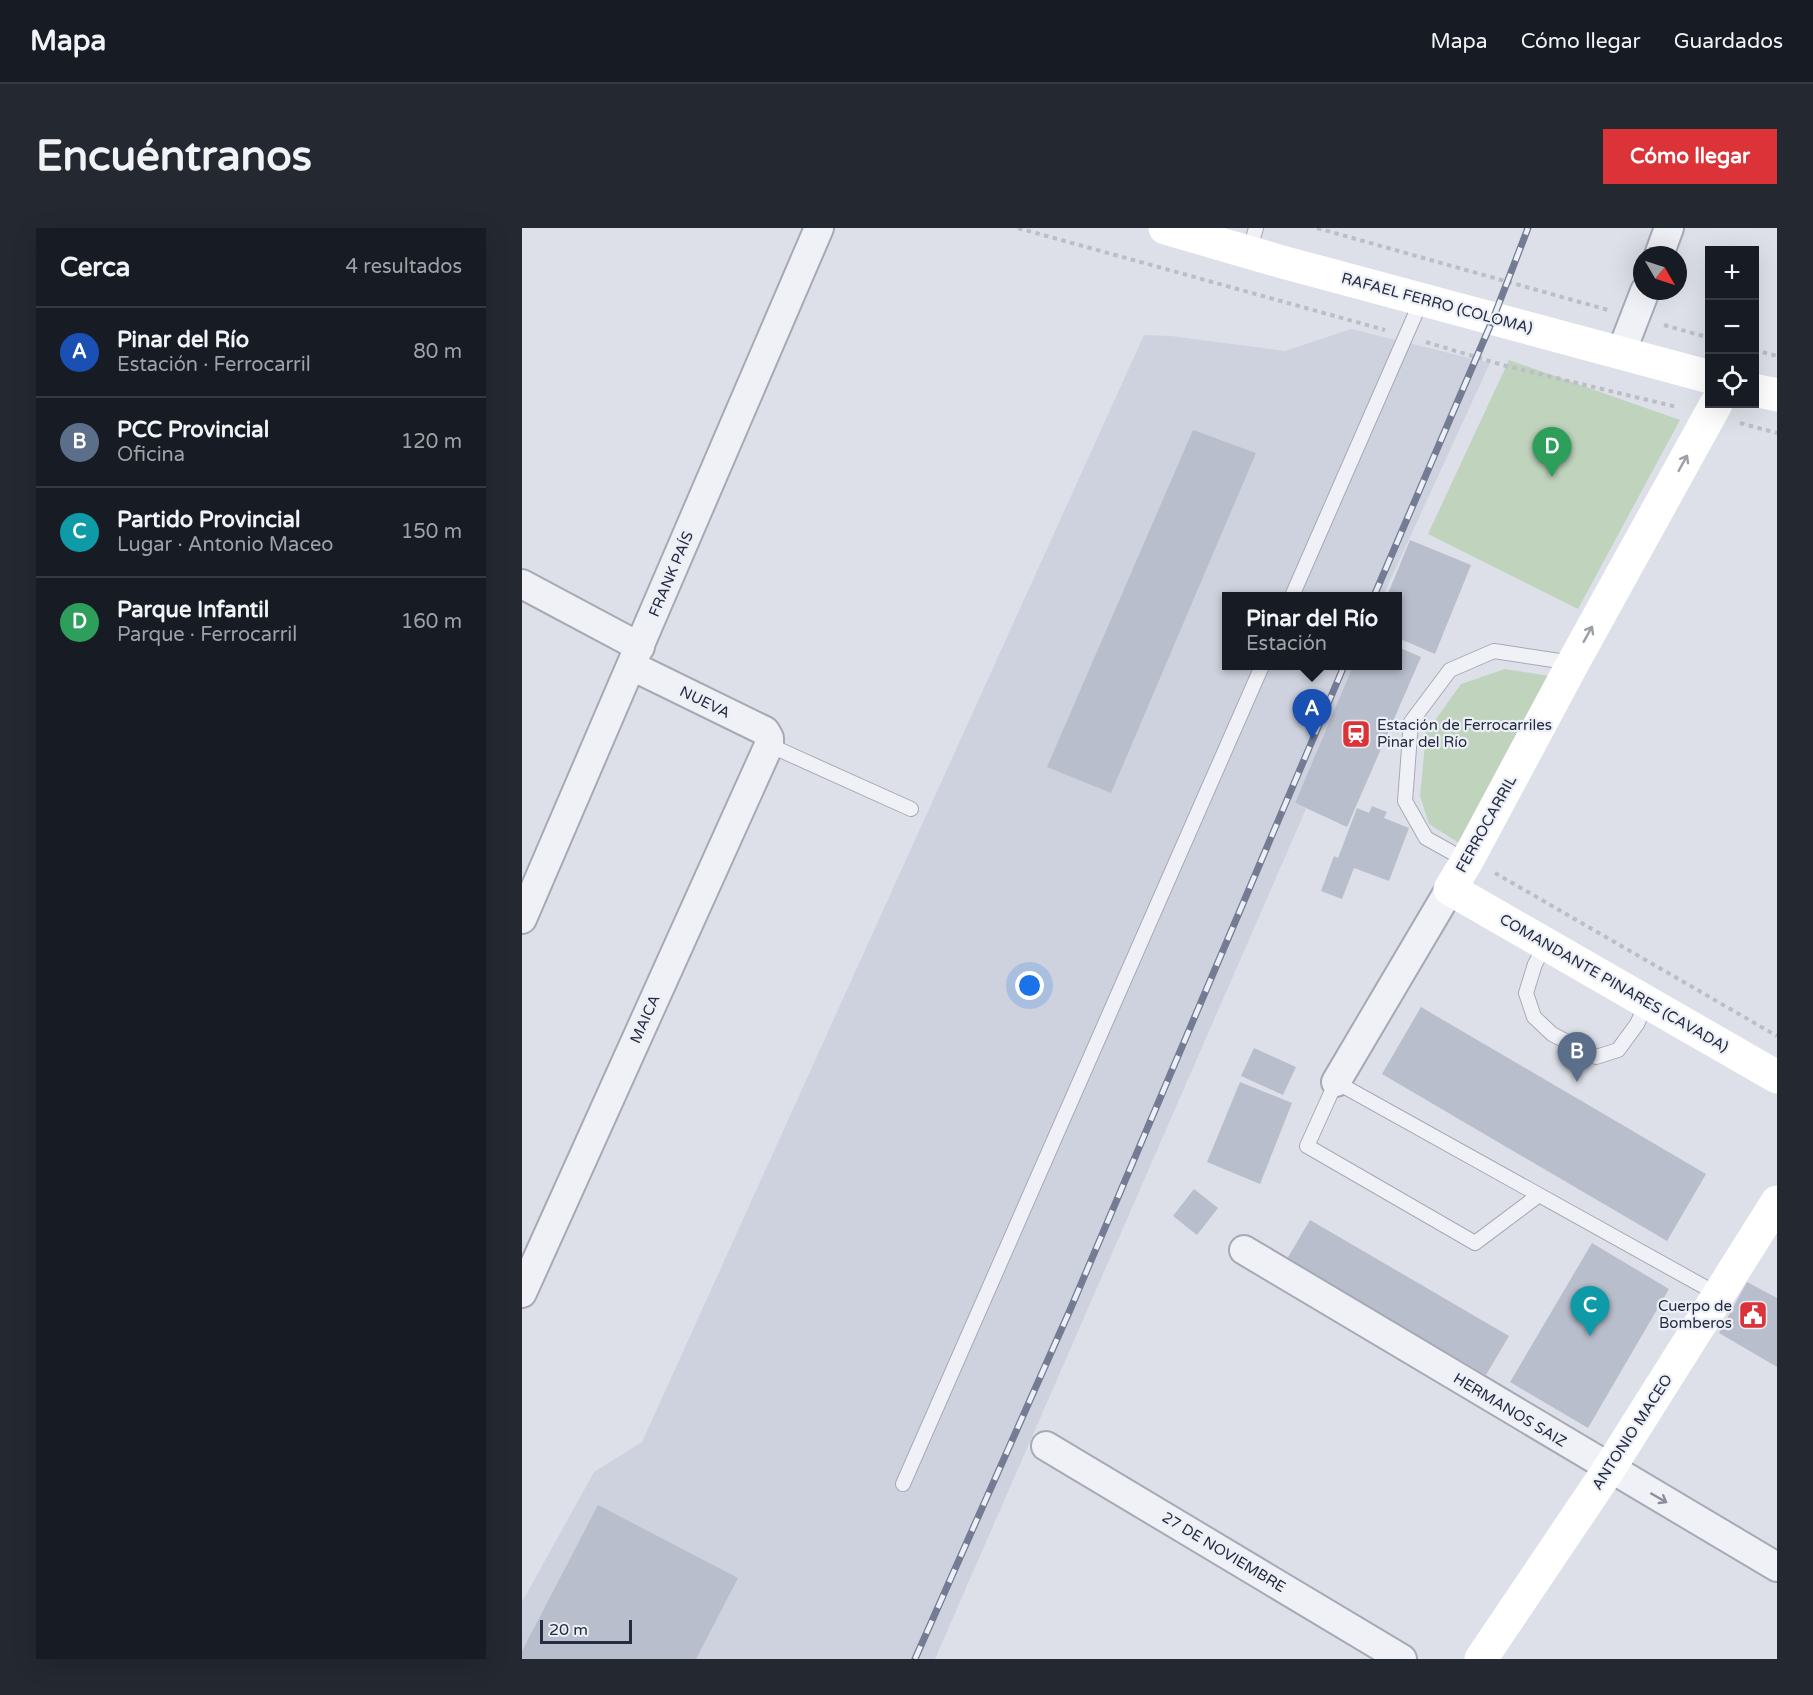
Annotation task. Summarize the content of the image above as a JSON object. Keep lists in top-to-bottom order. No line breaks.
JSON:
{"streets":{"main road":["RAFAEL FERRO (COLOMA)","FERROCARRIL","COMANDANTE PINARES (CAVADA)","ANTONIO MACEO"],"street":["FRANK PAÍS","NUEVA","MAICA","HERMANOS SAIZ","27 DE NOVIEMBRE"]},"crossings":[["FRANK PAÍS","NUEVA"],["NUEVA","MAICA"],["FERROCARRIL","COMANDANTE PINARES (CAVADA)"],["HERMANOS SAIZ","ANTONIO MACEO"]],"one_way":["FERROCARRIL"],"places":{"station":["Estación de Ferrocarriles Pinar del Río"],"public building":["Cuerpo de Bomberos"]},"scale_bar":"20 m","north":"bottom right","page":{"header":"Mapa","nav":["Mapa","Cómo llegar","Guardados"],"buttons":"Cómo llegar","title":"Encuéntranos","heading":["Cerca","4 resultados"],"map_buttons":["+","−"],"list":[{"mark":"A","name":"Pinar del Río","note":"Estación · Ferrocarril","value":"80 m"},{"mark":"B","name":"PCC Provincial","note":"Oficina","value":"120 m"},{"mark":"C","name":"Partido Provincial","note":"Lugar · Antonio Maceo","value":"150 m"},{"mark":"D","name":"Parque Infantil","note":"Parque · Ferrocarril","value":"160 m"}],"pins":["D","A","B","C"],"popup":["Pinar del Río","Estación"],"scale":"20 m"}}
